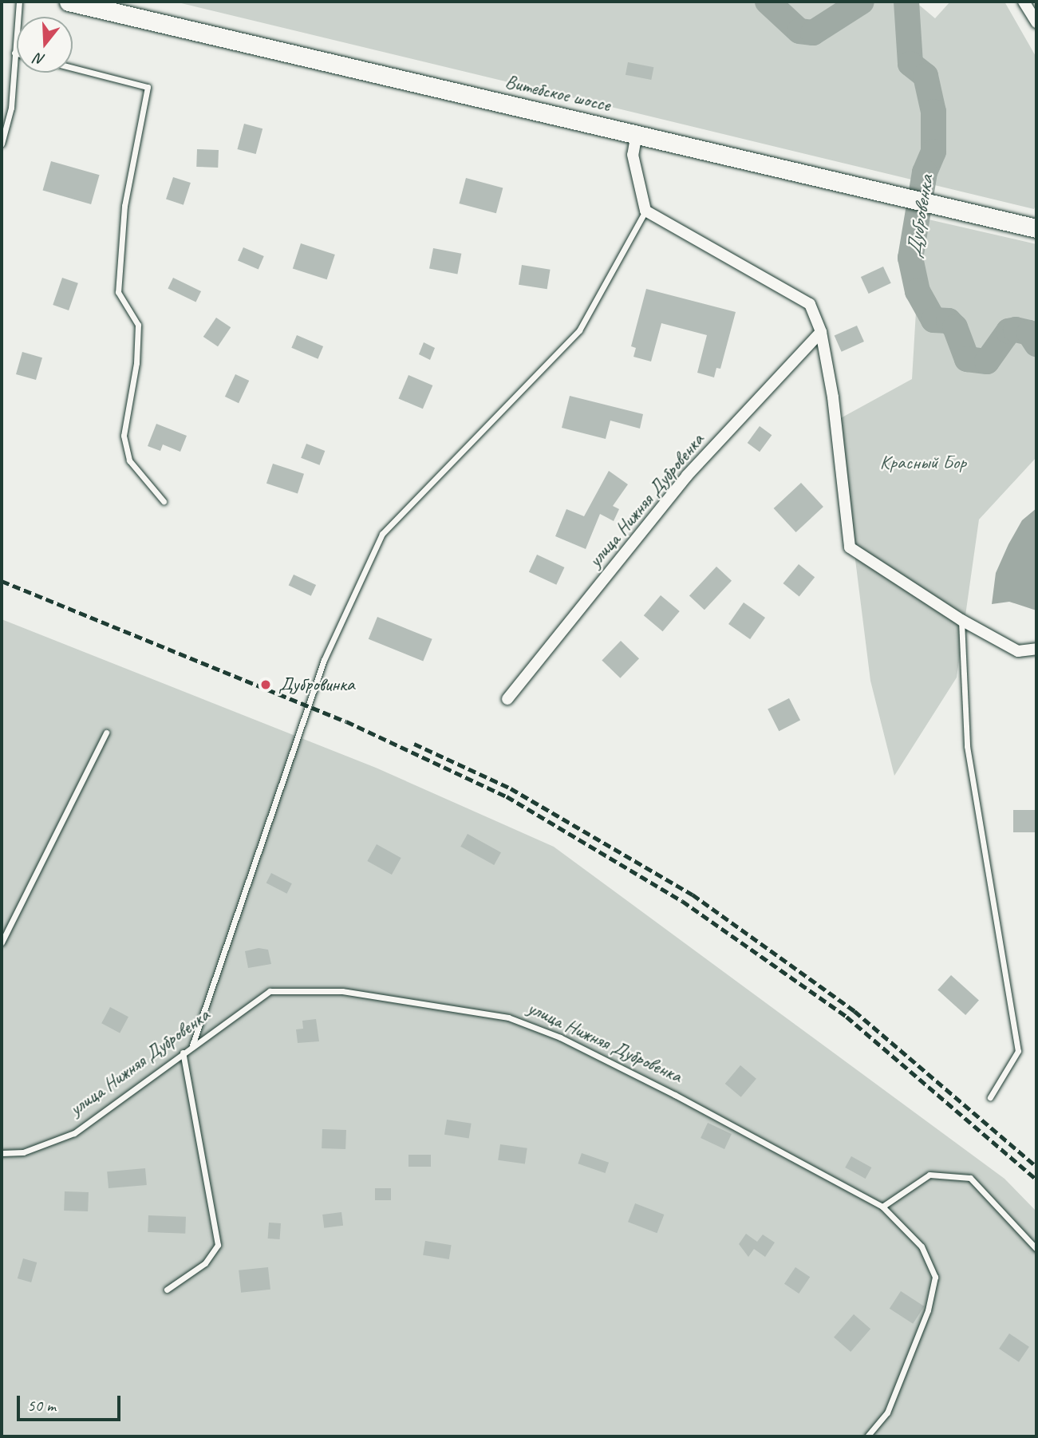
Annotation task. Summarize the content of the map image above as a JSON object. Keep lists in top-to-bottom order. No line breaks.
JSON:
{"streets":{"main road":["Витебское шоссе"],"street":["улица Нижняя Дубровенка"]},"water":["Дубровенка"],"parks":["Красный Бор"],"places":["Дубровинка"],"scale_bar":"50 m","north":"bottom"}
